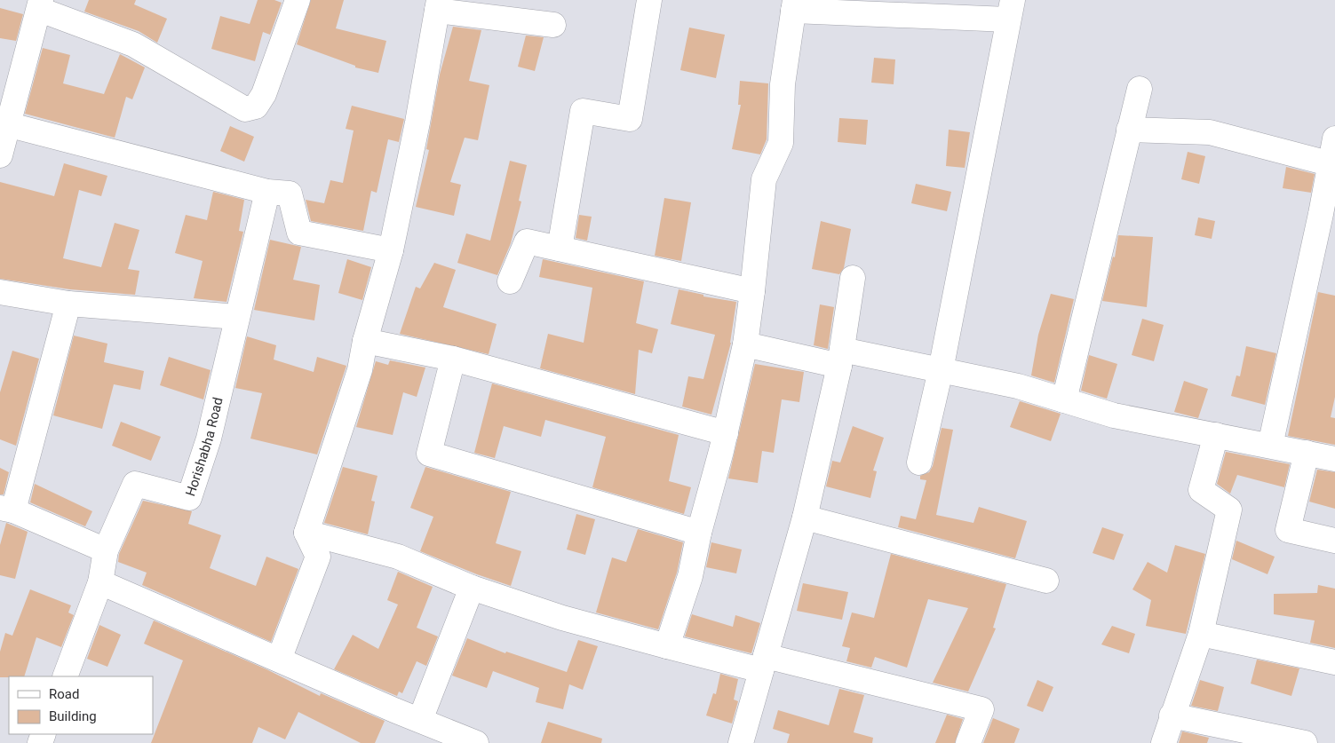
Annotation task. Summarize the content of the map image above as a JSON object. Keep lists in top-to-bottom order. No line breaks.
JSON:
{"streets":{"street":["Horishabha Road"]},"legend":["Road","Building"]}
